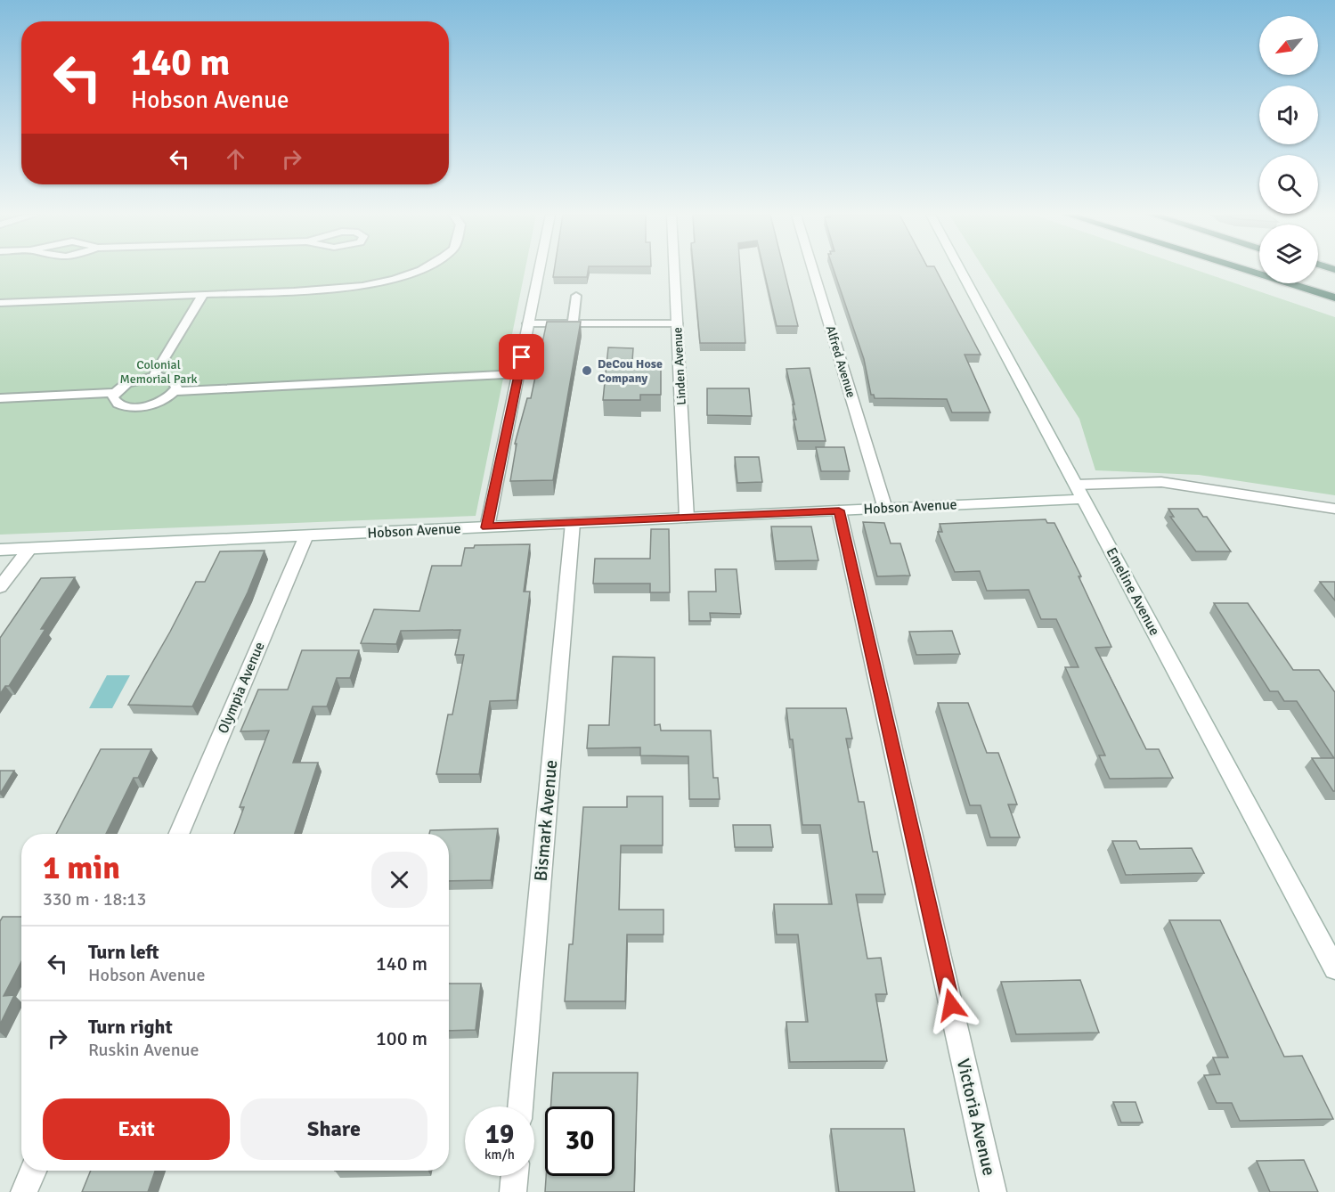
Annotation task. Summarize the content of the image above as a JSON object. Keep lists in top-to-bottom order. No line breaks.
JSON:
{"streets":{"street":["Alfred Avenue","Linden Avenue","Hobson Avenue","Emeline Avenue","Olympia Avenue","Bismark Avenue","Victoria Avenue"]},"crossings":[["Alfred Avenue","Hobson Avenue"],["Linden Avenue","Hobson Avenue"],["Hobson Avenue","Emeline Avenue"],["Hobson Avenue","Olympia Avenue"],["Hobson Avenue","Bismark Avenue"],["Hobson Avenue","Victoria Avenue"]],"parks":["Colonial Memorial Park"],"places":["DeCou Hose Company"],"north":"bottom left","page":{"turn":["140 m","Hobson Avenue"],"heading":["1 min","330 m · 18:13"],"list":[{"name":"Turn left","note":"Hobson Avenue","value":"140 m"},{"name":"Turn right","note":"Ruskin Avenue","value":"100 m"}],"buttons":["Exit","Share"],"speed":"19 km/h","limit":"30"}}
